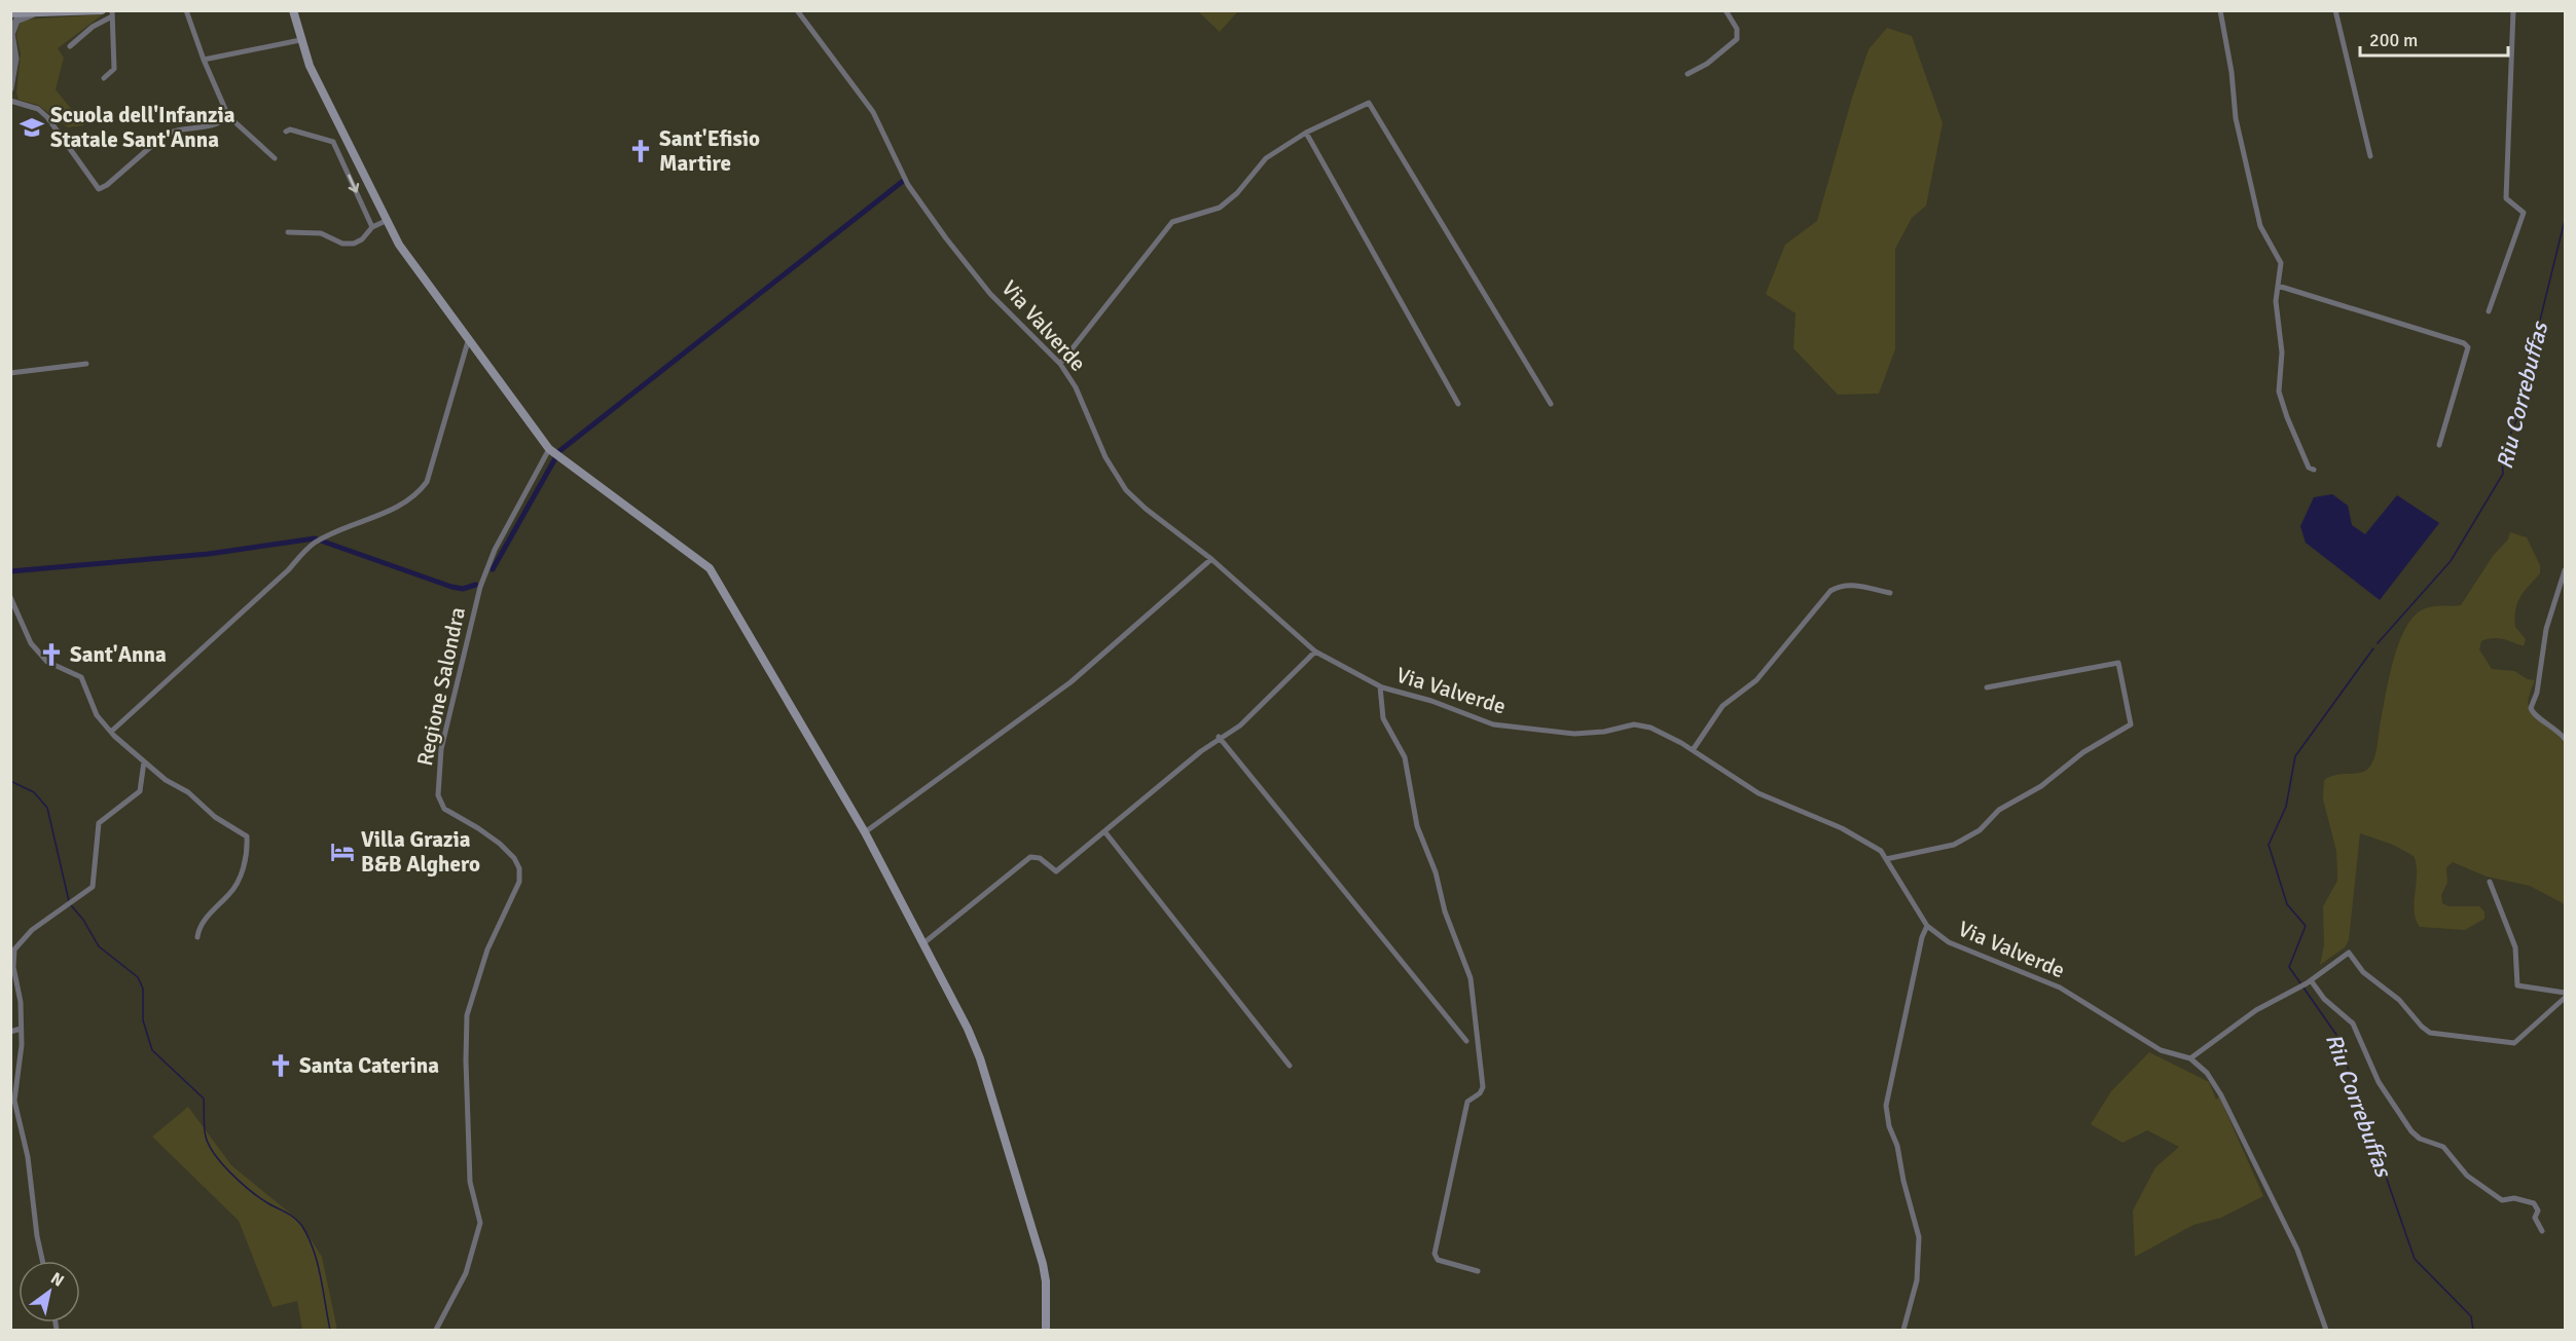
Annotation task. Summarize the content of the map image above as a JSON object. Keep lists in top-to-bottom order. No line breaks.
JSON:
{"streets":{"street":["Via Valverde","Regione Salondra"]},"water":["Riu Correbuffas"],"places":{"school or university":["Scuola dell'Infanzia Statale Sant'Anna"],"church":["Sant'Efisio Martire","Sant'Anna","Santa Caterina"],"hotel":["Villa Grazia B&B Alghero"]},"scale_bar":"200 m","north":"top right"}
